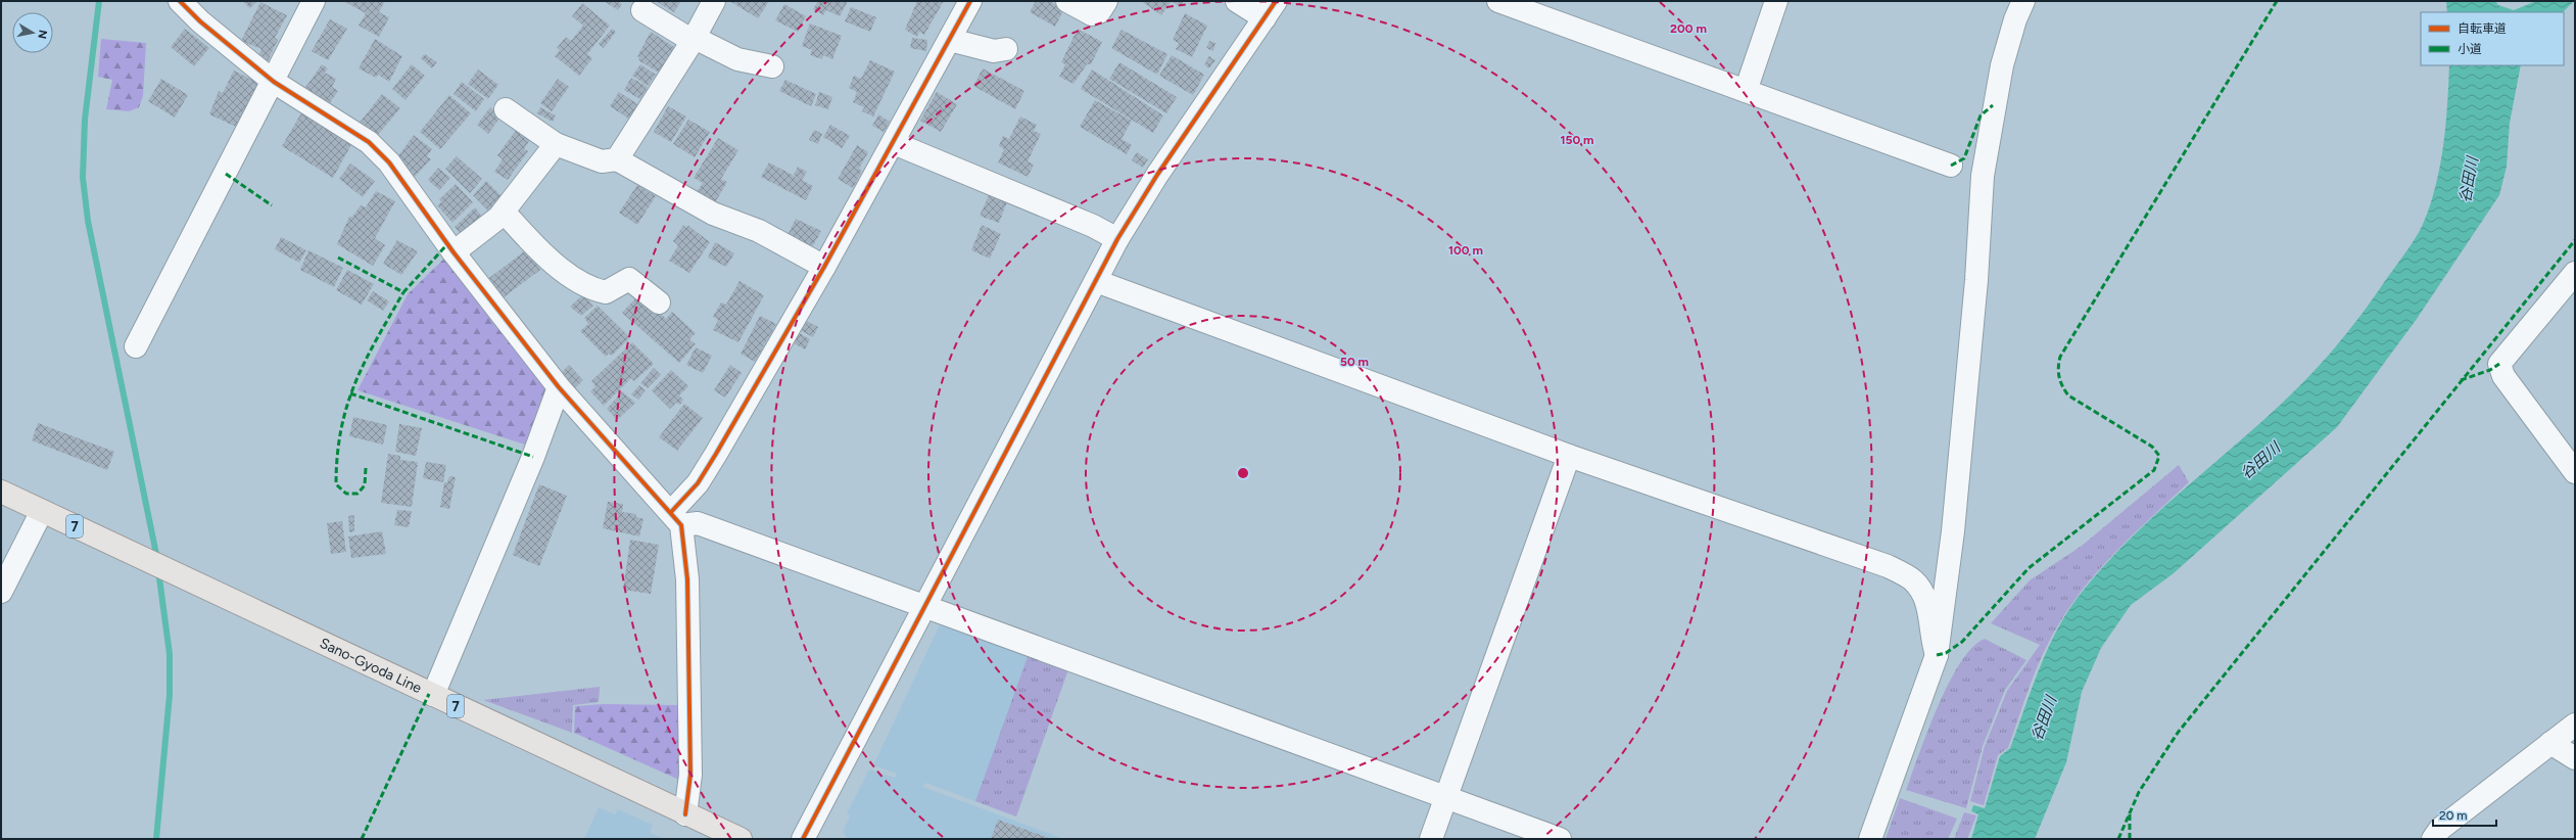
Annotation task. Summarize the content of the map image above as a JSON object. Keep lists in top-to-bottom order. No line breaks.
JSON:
{"streets":{"main road":["7","Sano-Gyoda Line"]},"water":["谷田川"],"legend":["自転車道","小道"],"scale_bar":"20 m","north":"right","rings":["200 m","150 m","100 m","50 m"]}
